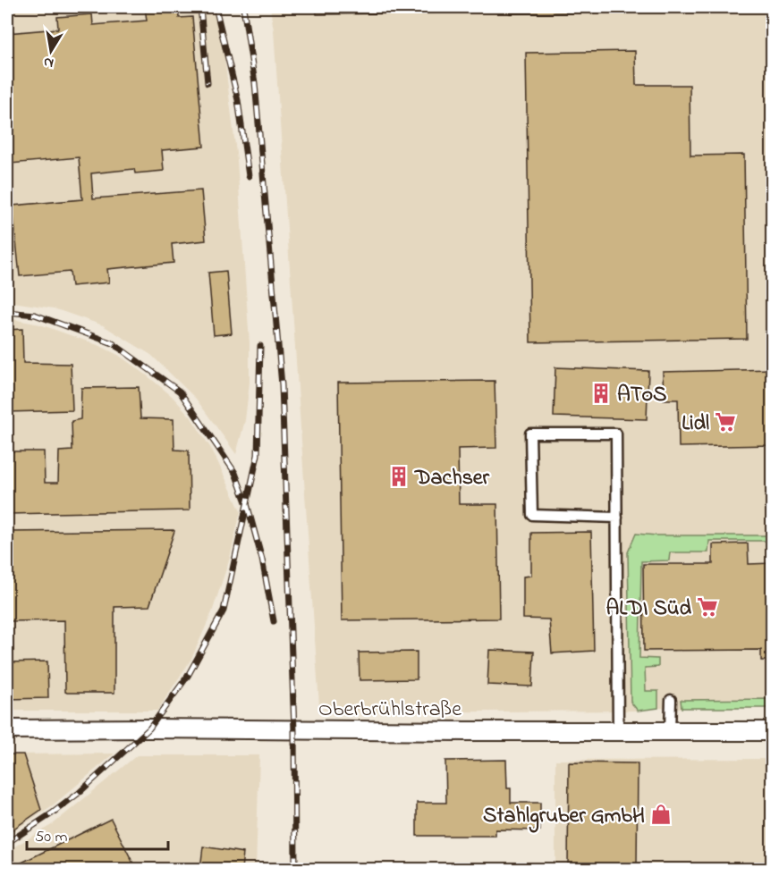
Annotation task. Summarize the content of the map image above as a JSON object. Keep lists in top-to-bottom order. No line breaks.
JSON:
{"streets":{"street":["Oberbrühlstraße"]},"places":{"building":["AToS","Dachser"],"supermarket":["Lidl","ALDI Süd"],"shop":["Stahlgruber GmbH"]},"scale_bar":"50 m","north":"bottom"}
